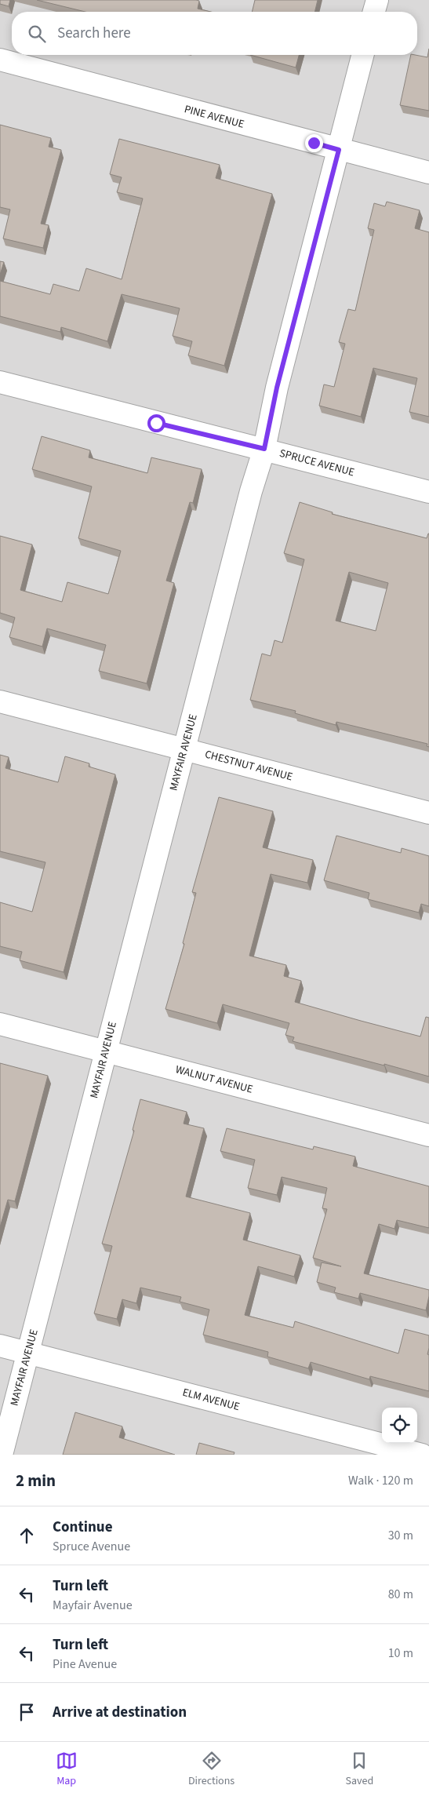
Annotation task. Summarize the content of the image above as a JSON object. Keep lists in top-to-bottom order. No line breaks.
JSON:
{"streets":{"street":["PINE AVENUE","SPRUCE AVENUE","MAYFAIR AVENUE","CHESTNUT AVENUE","WALNUT AVENUE","ELM AVENUE"]},"crossings":[["PINE AVENUE","MAYFAIR AVENUE"],["SPRUCE AVENUE","MAYFAIR AVENUE"],["MAYFAIR AVENUE","CHESTNUT AVENUE"],["MAYFAIR AVENUE","WALNUT AVENUE"],["MAYFAIR AVENUE","ELM AVENUE"]],"page":{"search":"Search here","heading":["2 min","Walk · 120 m"],"list":[["Continue","Spruce Avenue","30 m"],["Turn left","Mayfair Avenue","80 m"],["Turn left","Pine Avenue","10 m"],"Arrive at destination"],"nav":["Map","Directions","Saved"]}}
